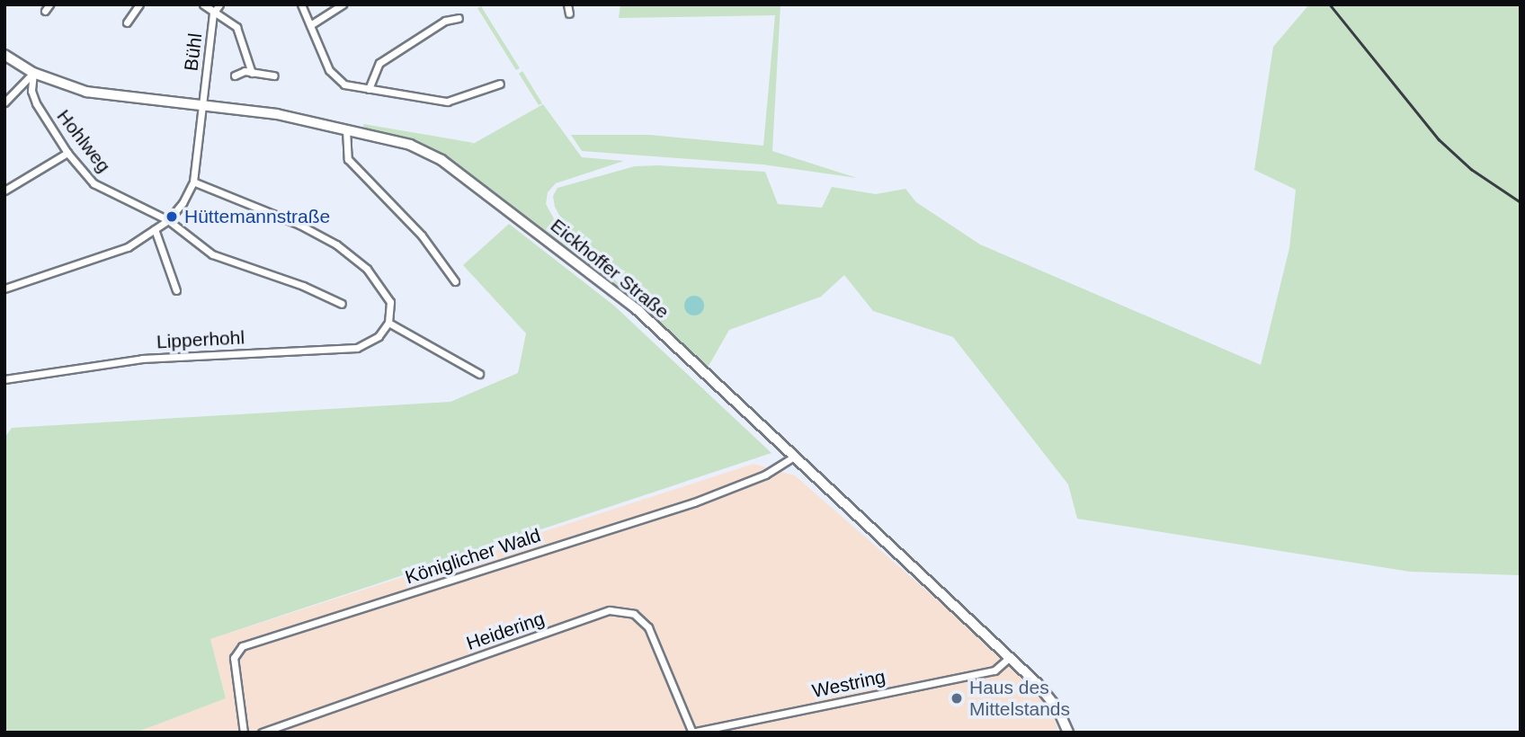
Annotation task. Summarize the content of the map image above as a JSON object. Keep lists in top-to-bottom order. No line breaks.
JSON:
{"streets":{"main road":["Eickhoffer Straße"],"street":["Bühl","Hohlweg","Lipperhohl","Königlicher Wald","Heidering","Westring"]},"crossings":[["Bühl","Eickhoffer Straße"],["Hohlweg","Eickhoffer Straße"],["Eickhoffer Straße","Königlicher Wald"],["Eickhoffer Straße","Westring"],["Heidering","Westring"]],"places":["Hüttemannstraße","Haus des Mittelstands"]}
